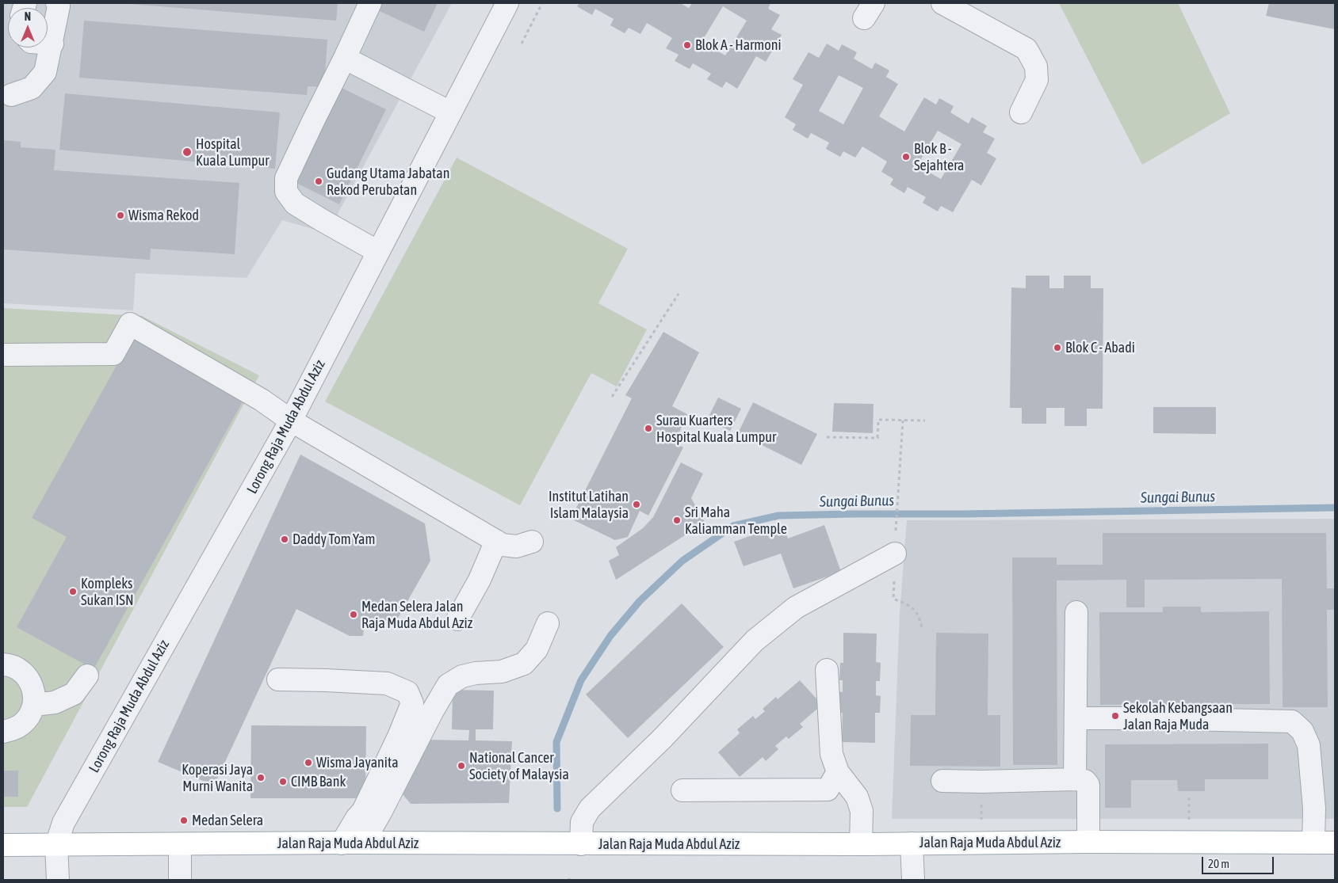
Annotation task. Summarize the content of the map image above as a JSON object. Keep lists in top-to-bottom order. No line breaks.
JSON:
{"streets":{"main road":["Jalan Raja Muda Abdul Aziz"],"street":["Lorong Raja Muda Abdul Aziz"]},"crossings":[["Lorong Raja Muda Abdul Aziz","Jalan Raja Muda Abdul Aziz"]],"water":["Sungai Bunus"],"places":["Blok A - Harmoni","Hospital Kuala Lumpur","Blok B - Sejahtera","Gudang Utama Jabatan Rekod Perubatan","Wisma Rekod","Blok C - Abadi","Surau Kuarters Hospital Kuala Lumpur","Institut Latihan Islam Malaysia","Sri Maha Kaliamman Temple","Daddy Tom Yam","Kompleks Sukan ISN","Medan Selera Jalan Raja Muda Abdul Aziz","Sekolah Kebangsaan Jalan Raja Muda","Wisma Jayanita","National Cancer Society of Malaysia","Koperasi Jaya Murni Wanita","CIMB Bank","Medan Selera"],"scale_bar":"20 m","north":"top"}
